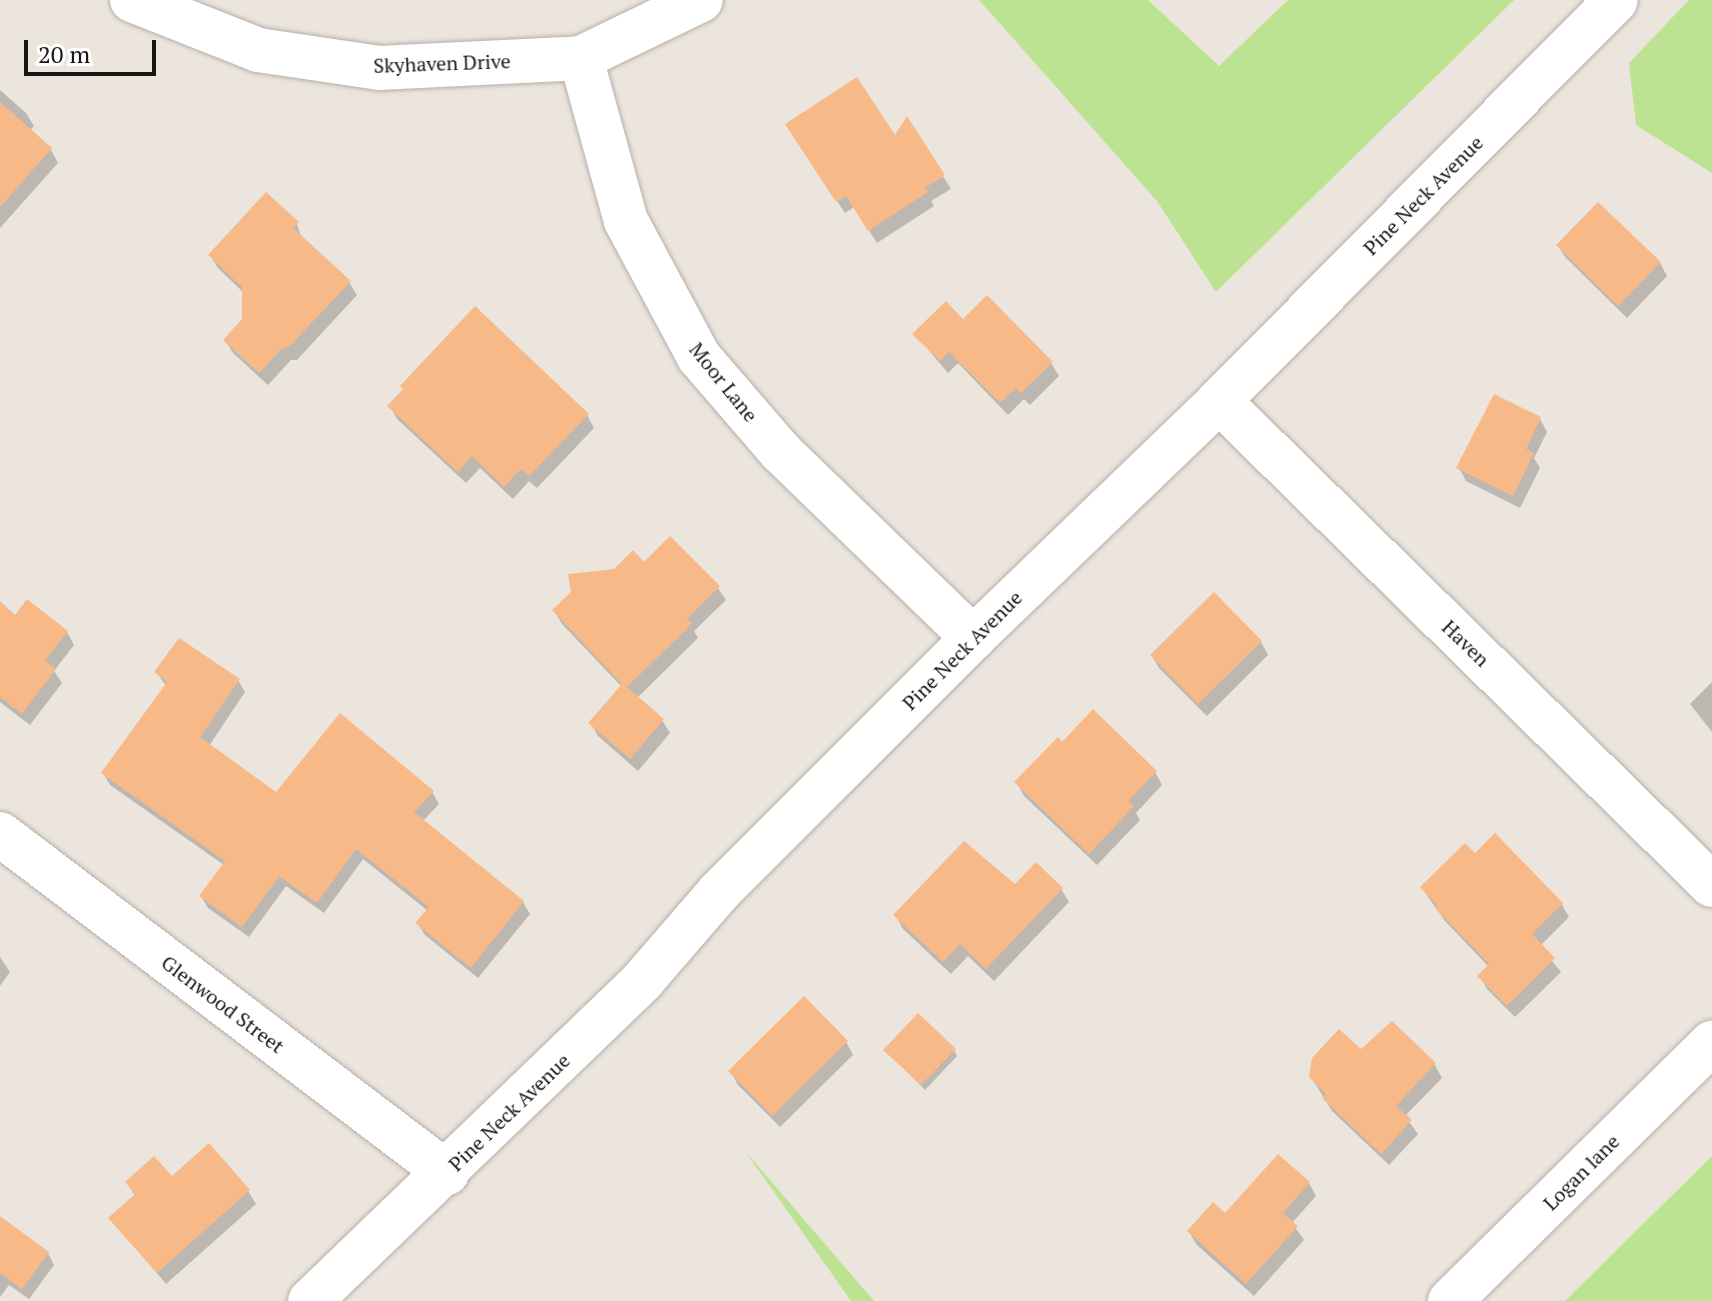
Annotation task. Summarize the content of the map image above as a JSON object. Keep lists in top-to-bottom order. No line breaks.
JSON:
{"streets":{"street":["Skyhaven Drive","Pine Neck Avenue","Moor Lane","Haven","Glenwood Street","Logan lane"]},"crossings":[["Skyhaven Drive","Moor Lane"],["Pine Neck Avenue","Moor Lane"],["Pine Neck Avenue","Haven"],["Pine Neck Avenue","Glenwood Street"]],"scale_bar":"20 m"}
